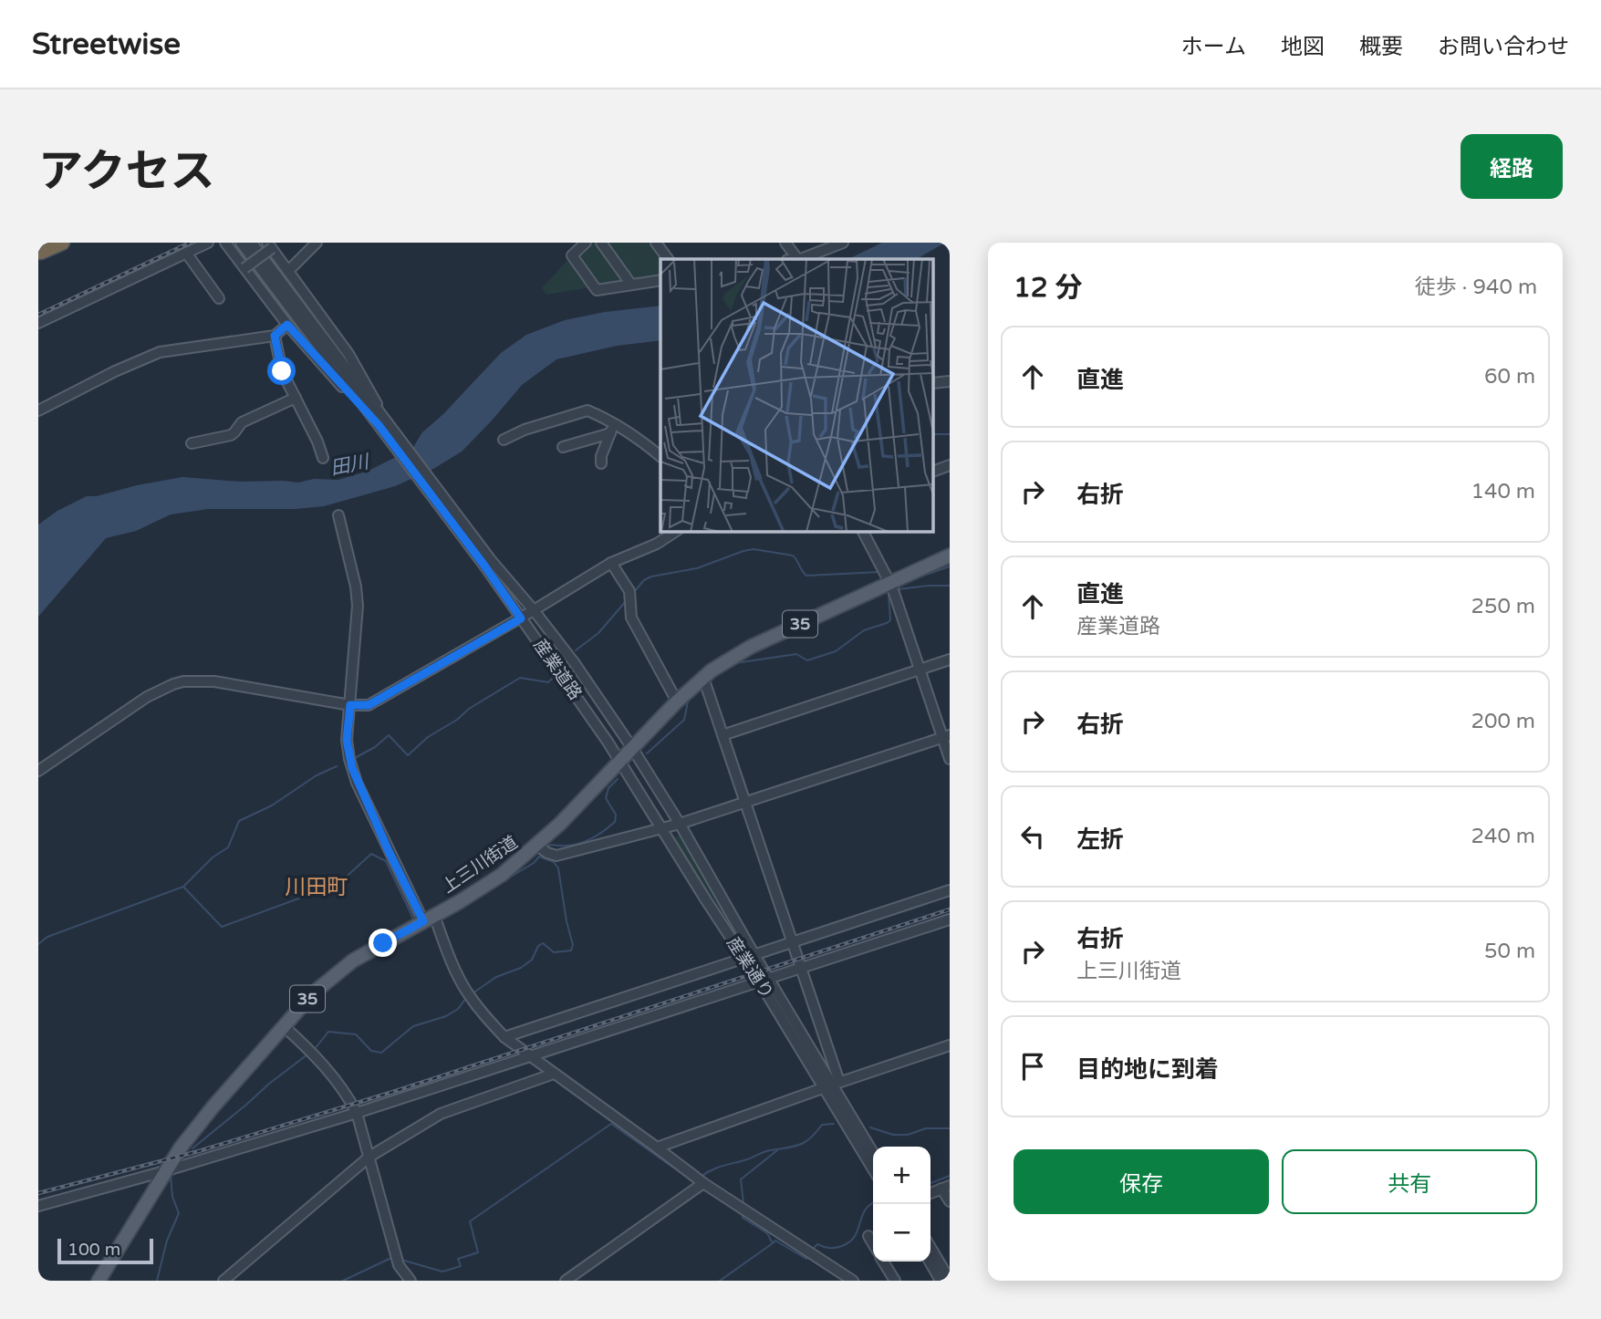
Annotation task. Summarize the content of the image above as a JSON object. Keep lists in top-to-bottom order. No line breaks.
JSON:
{"streets":{"main road":["35","上三川街道"],"street":["産業道路","産業通り"]},"crossings":[["産業道路","上三川街道"],["産業道路","産業通り"],["上三川街道","産業通り"]],"districts":["川田町"],"water":["田川"],"scale_bar":"100 m","page":{"header":"Streetwise","nav":["ホーム","地図","概要","お問い合わせ"],"title":"アクセス","buttons":["経路",["保存","共有"]],"heading":["12 分","徒歩 · 940 m"],"list":[["直進","60 m"],["右折","140 m"],["直進","産業道路","250 m"],["右折","200 m"],["左折","240 m"],["右折","上三川街道","50 m"],"目的地に到着"],"map_buttons":["+","−"],"scale":"100 m"}}
